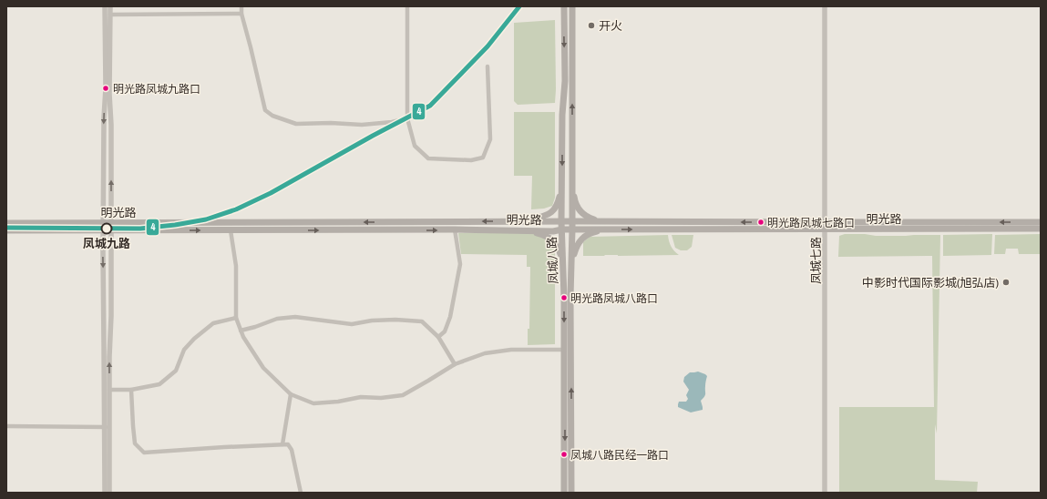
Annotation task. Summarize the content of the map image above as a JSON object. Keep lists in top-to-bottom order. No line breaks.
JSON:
{"streets":{"main road":["明光路","凤城八路"],"street":["凤城七路"]},"crossings":[["明光路","凤城八路"],["明光路","凤城七路"]],"places":["开火","明光路凤城九路口","明光路凤城七路口","凤城九路","中影时代国际影城(旭弘店)","明光路凤城八路口","凤城八路民经一路口"],"lines":["transit line 4"]}
